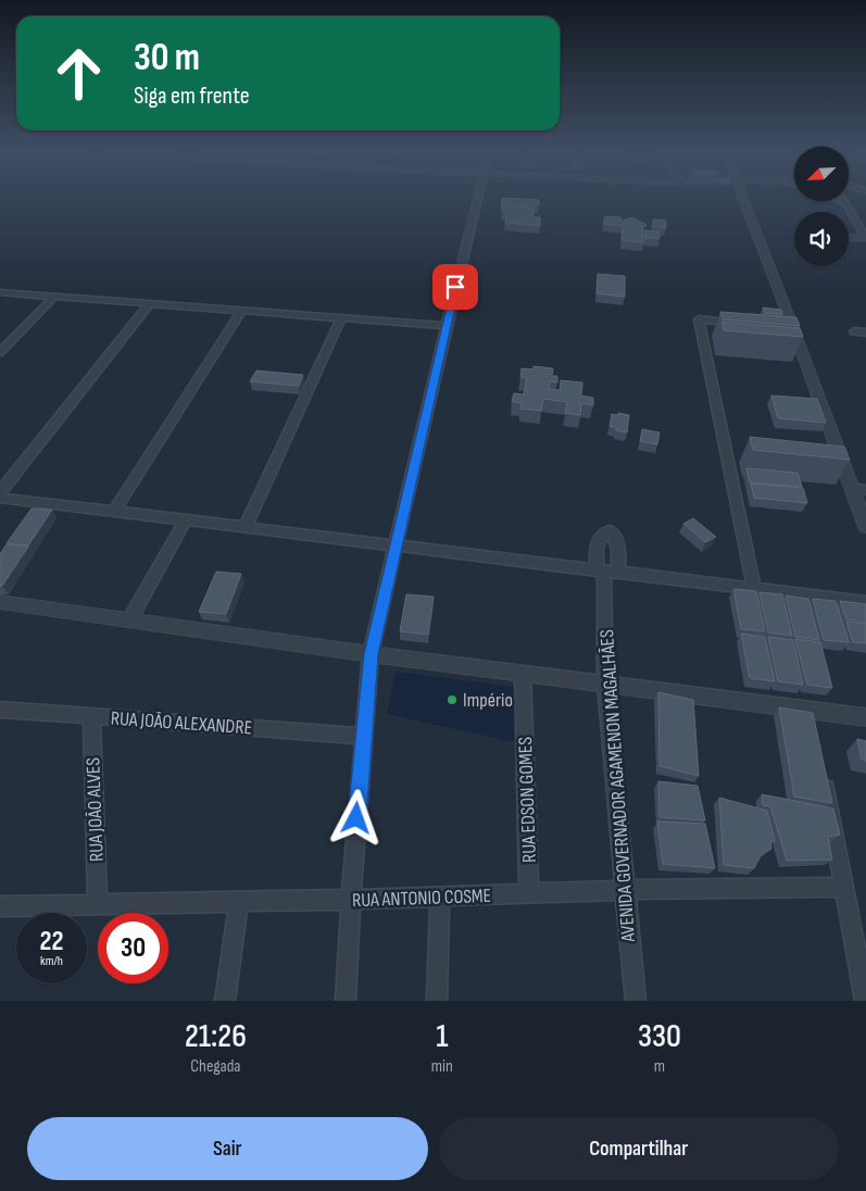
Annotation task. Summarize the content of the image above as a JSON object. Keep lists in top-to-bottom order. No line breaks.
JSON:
{"streets":{"street":["RUA JOÃO ALEXANDRE","AVENIDA GOVERNADOR AGAMENON MAGALHÃES","RUA EDSON GOMES","RUA JOÃO ALVES","RUA ANTONIO COSME"]},"crossings":[["RUA JOÃO ALEXANDRE","RUA JOÃO ALVES"],["AVENIDA GOVERNADOR AGAMENON MAGALHÃES","RUA ANTONIO COSME"],["RUA EDSON GOMES","RUA ANTONIO COSME"],["RUA JOÃO ALVES","RUA ANTONIO COSME"]],"places":["Império"],"north":"bottom left","page":{"turn":["30 m","Siga em frente"],"speed":"22 km/h","limit":"30","eta":["21:26","Chegada","1","min","330","m"],"buttons":["Sair","Compartilhar"]}}
